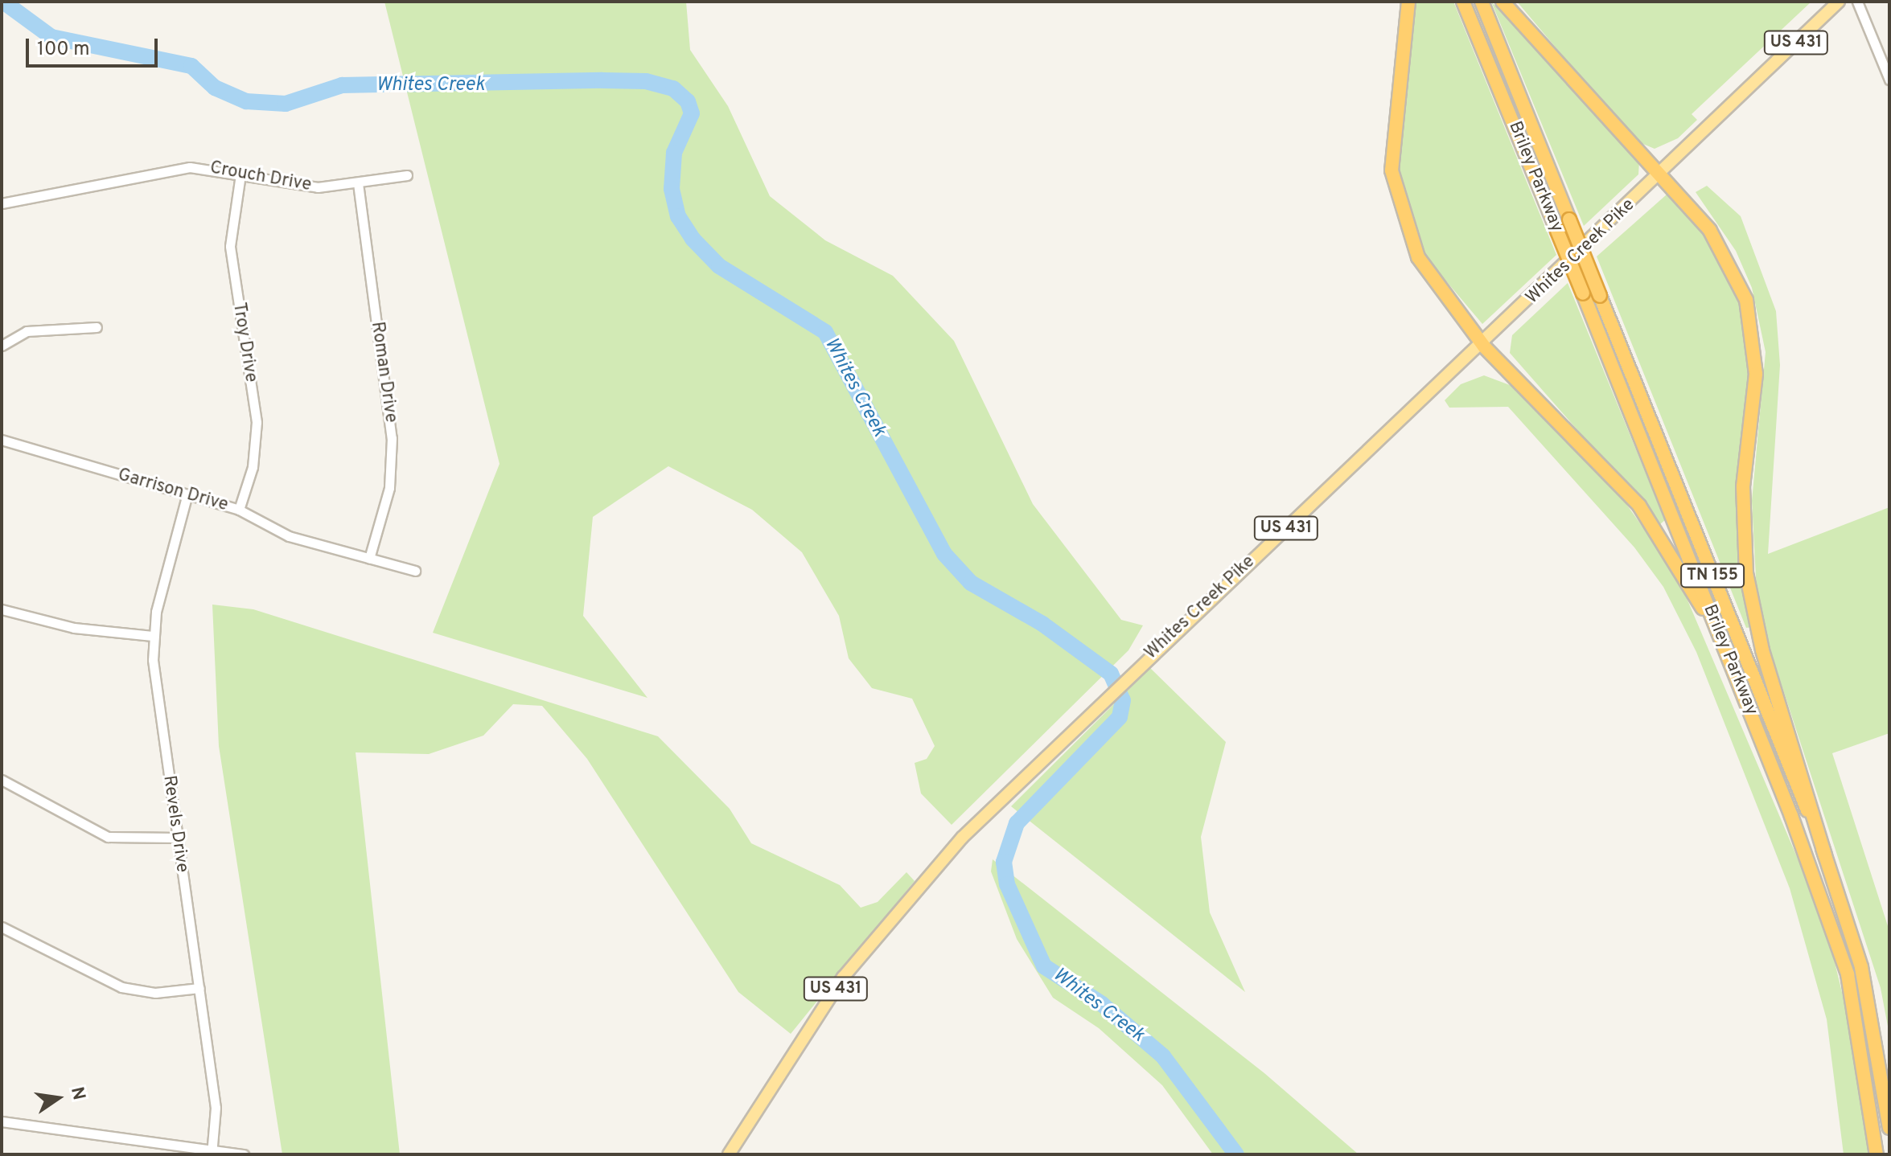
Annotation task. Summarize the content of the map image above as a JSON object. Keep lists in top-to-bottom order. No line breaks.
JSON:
{"streets":{"highway":["Briley Parkway","TN 155"],"main road":["US 431","Whites Creek Pike"],"street":["Crouch Drive","Troy Drive","Roman Drive","Garrison Drive","Revels Drive"]},"crossings":[["Crouch Drive","Troy Drive"],["Crouch Drive","Roman Drive"],["Troy Drive","Garrison Drive"],["Roman Drive","Garrison Drive"],["Garrison Drive","Revels Drive"]],"water":["Whites Creek"],"scale_bar":"100 m","north":"right"}
